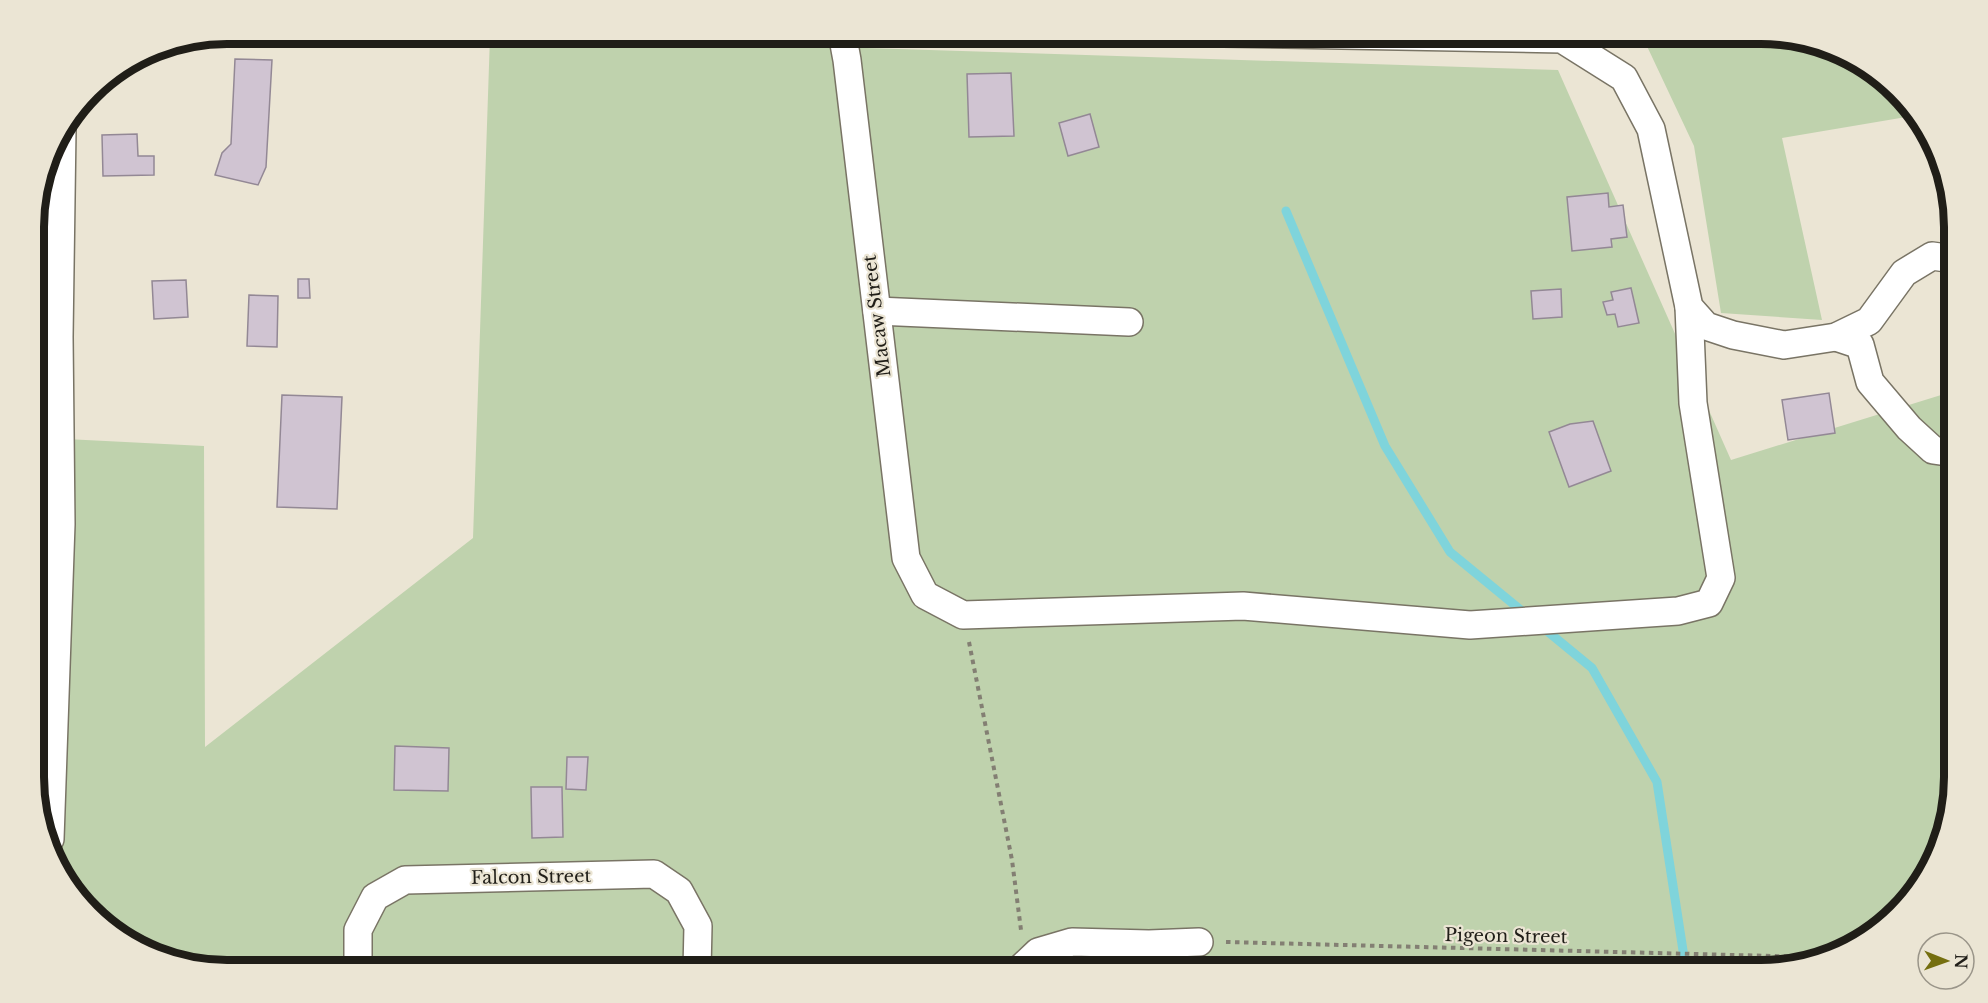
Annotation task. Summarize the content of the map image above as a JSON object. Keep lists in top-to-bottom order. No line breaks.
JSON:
{"streets":{"street":["Macaw Street","Falcon Street"],"path":["Pigeon Street"]},"north":"right"}
